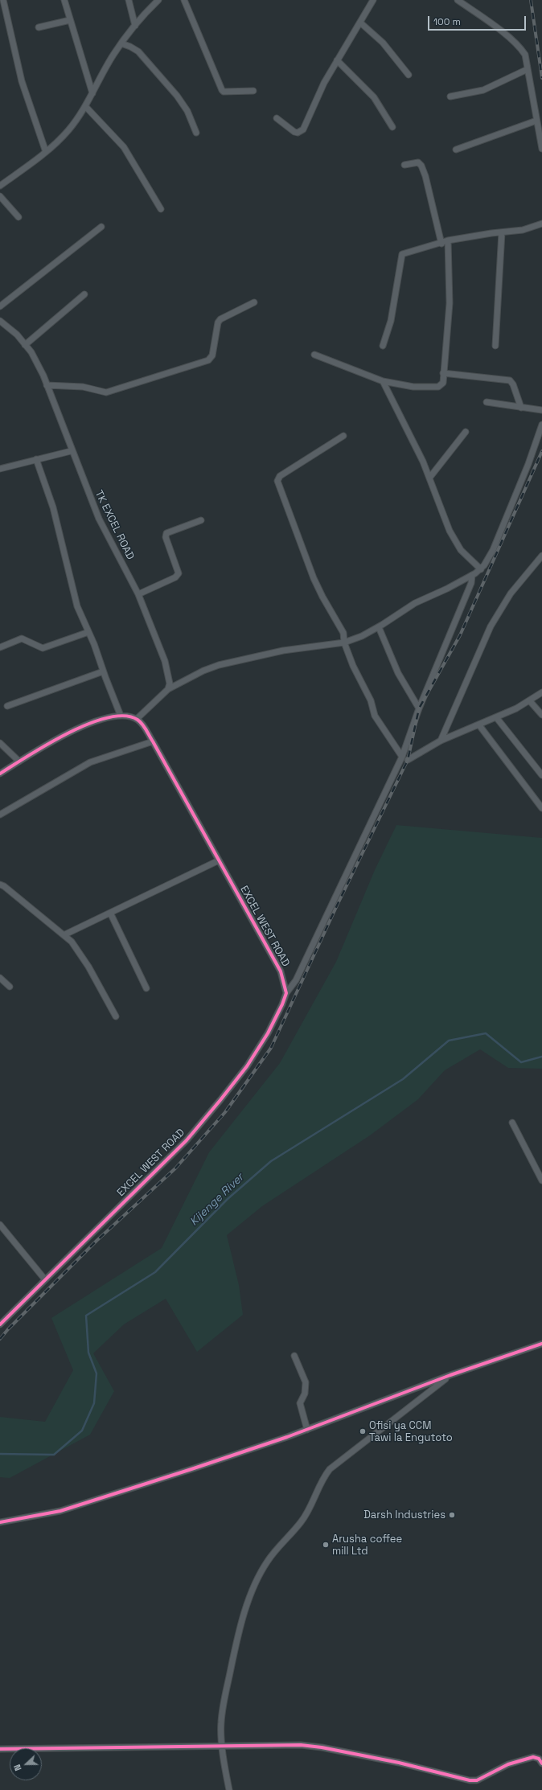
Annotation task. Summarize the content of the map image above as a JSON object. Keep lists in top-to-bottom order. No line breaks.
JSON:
{"streets":{"street":["TK EXCEL ROAD","EXCEL WEST ROAD"]},"water":["Kijenge River"],"places":["Ofisi ya CCM Tawi la Engutoto","Darsh Industries","Arusha coffee mill Ltd"],"scale_bar":"100 m","north":"left"}
